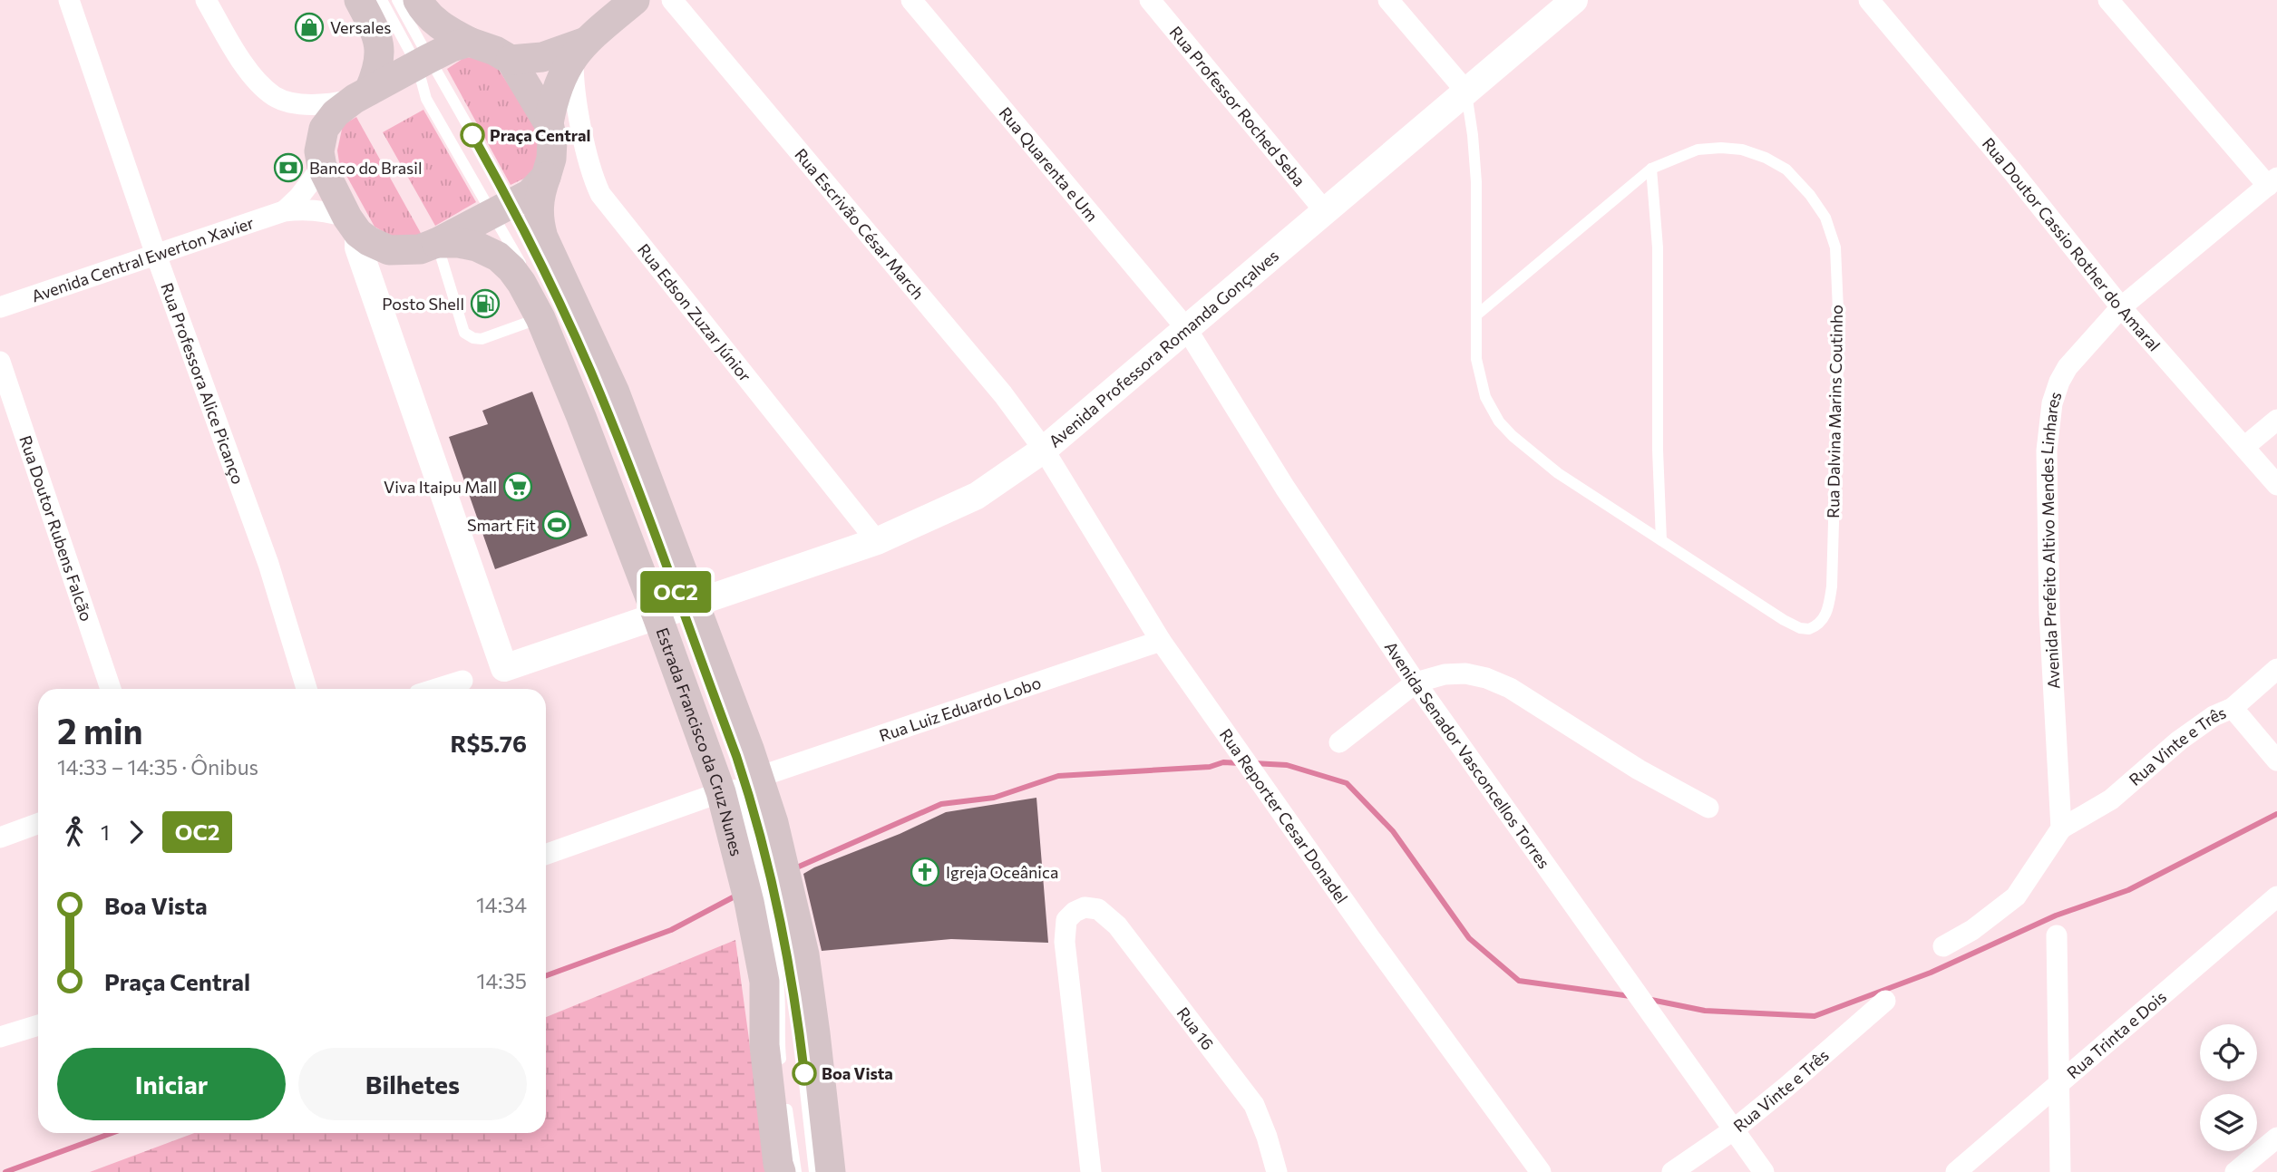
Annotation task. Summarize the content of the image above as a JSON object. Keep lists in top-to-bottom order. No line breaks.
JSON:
{"streets":{"main road":["Estrada Francisco da Cruz Nunes"],"street":["Rua Professor Roched Seba","Rua Quarenta e Um","Rua Escrivão César March","Rua Doutor Cassio Rother do Amaral","Avenida Central Ewerton Xavier","Rua Edson Zuzar Júnior","Avenida Professora Romanda Gonçalves","Rua Professora Alice Picanço","Rua Doutor Rubens Falcão","Avenida Prefeito Altivo Mendes Linhares","Rua Luiz Eduardo Lobo","Rua Vinte e Três","Avenida Senador Vasconcellos Torres","Rua Reporter Cesar Donadel","Rua 16","Rua Trinta e Dois"],"lane":["Rua Dalvina Marins Coutinho"]},"crossings":[["Rua Professor Roched Seba","Avenida Professora Romanda Gonçalves"],["Rua Quarenta e Um","Avenida Professora Romanda Gonçalves"],["Rua Quarenta e Um","Avenida Senador Vasconcellos Torres"],["Rua Escrivão César March","Avenida Professora Romanda Gonçalves"],["Rua Escrivão César March","Rua Reporter Cesar Donadel"],["Rua Doutor Cassio Rother do Amaral","Avenida Prefeito Altivo Mendes Linhares"],["Avenida Central Ewerton Xavier","Avenida Professora Romanda Gonçalves"],["Avenida Central Ewerton Xavier","Rua Professora Alice Picanço"],["Rua Edson Zuzar Júnior","Avenida Professora Romanda Gonçalves"],["Avenida Professora Romanda Gonçalves","Rua Dalvina Marins Coutinho"],["Avenida Professora Romanda Gonçalves","Estrada Francisco da Cruz Nunes"],["Avenida Professora Romanda Gonçalves","Avenida Senador Vasconcellos Torres"],["Avenida Professora Romanda Gonçalves","Rua Reporter Cesar Donadel"],["Avenida Prefeito Altivo Mendes Linhares","Rua Vinte e Três"],["Rua Luiz Eduardo Lobo","Estrada Francisco da Cruz Nunes"],["Rua Luiz Eduardo Lobo","Rua Reporter Cesar Donadel"],["Rua Vinte e Três","Avenida Senador Vasconcellos Torres"]],"places":{"shop":["Versales"],"other":["Praça Central","Boa Vista"],"bank":["Banco do Brasil"],"fuel station":["Posto Shell"],"supermarket":["Viva Itaipu Mall"],"sports":["Smart Fit"],"church":["Igreja Oceânica"]},"lines":["bus line OC2"],"page":{"on_map":"OC2","heading":["2 min","14:33 – 14:35 · Ônibus","R$5.76"],"legs":["1","OC2"],"list":[{"name":"Boa Vista","value":"14:34"},{"name":"Praça Central","value":"14:35"}],"buttons":["Iniciar","Bilhetes"]}}
